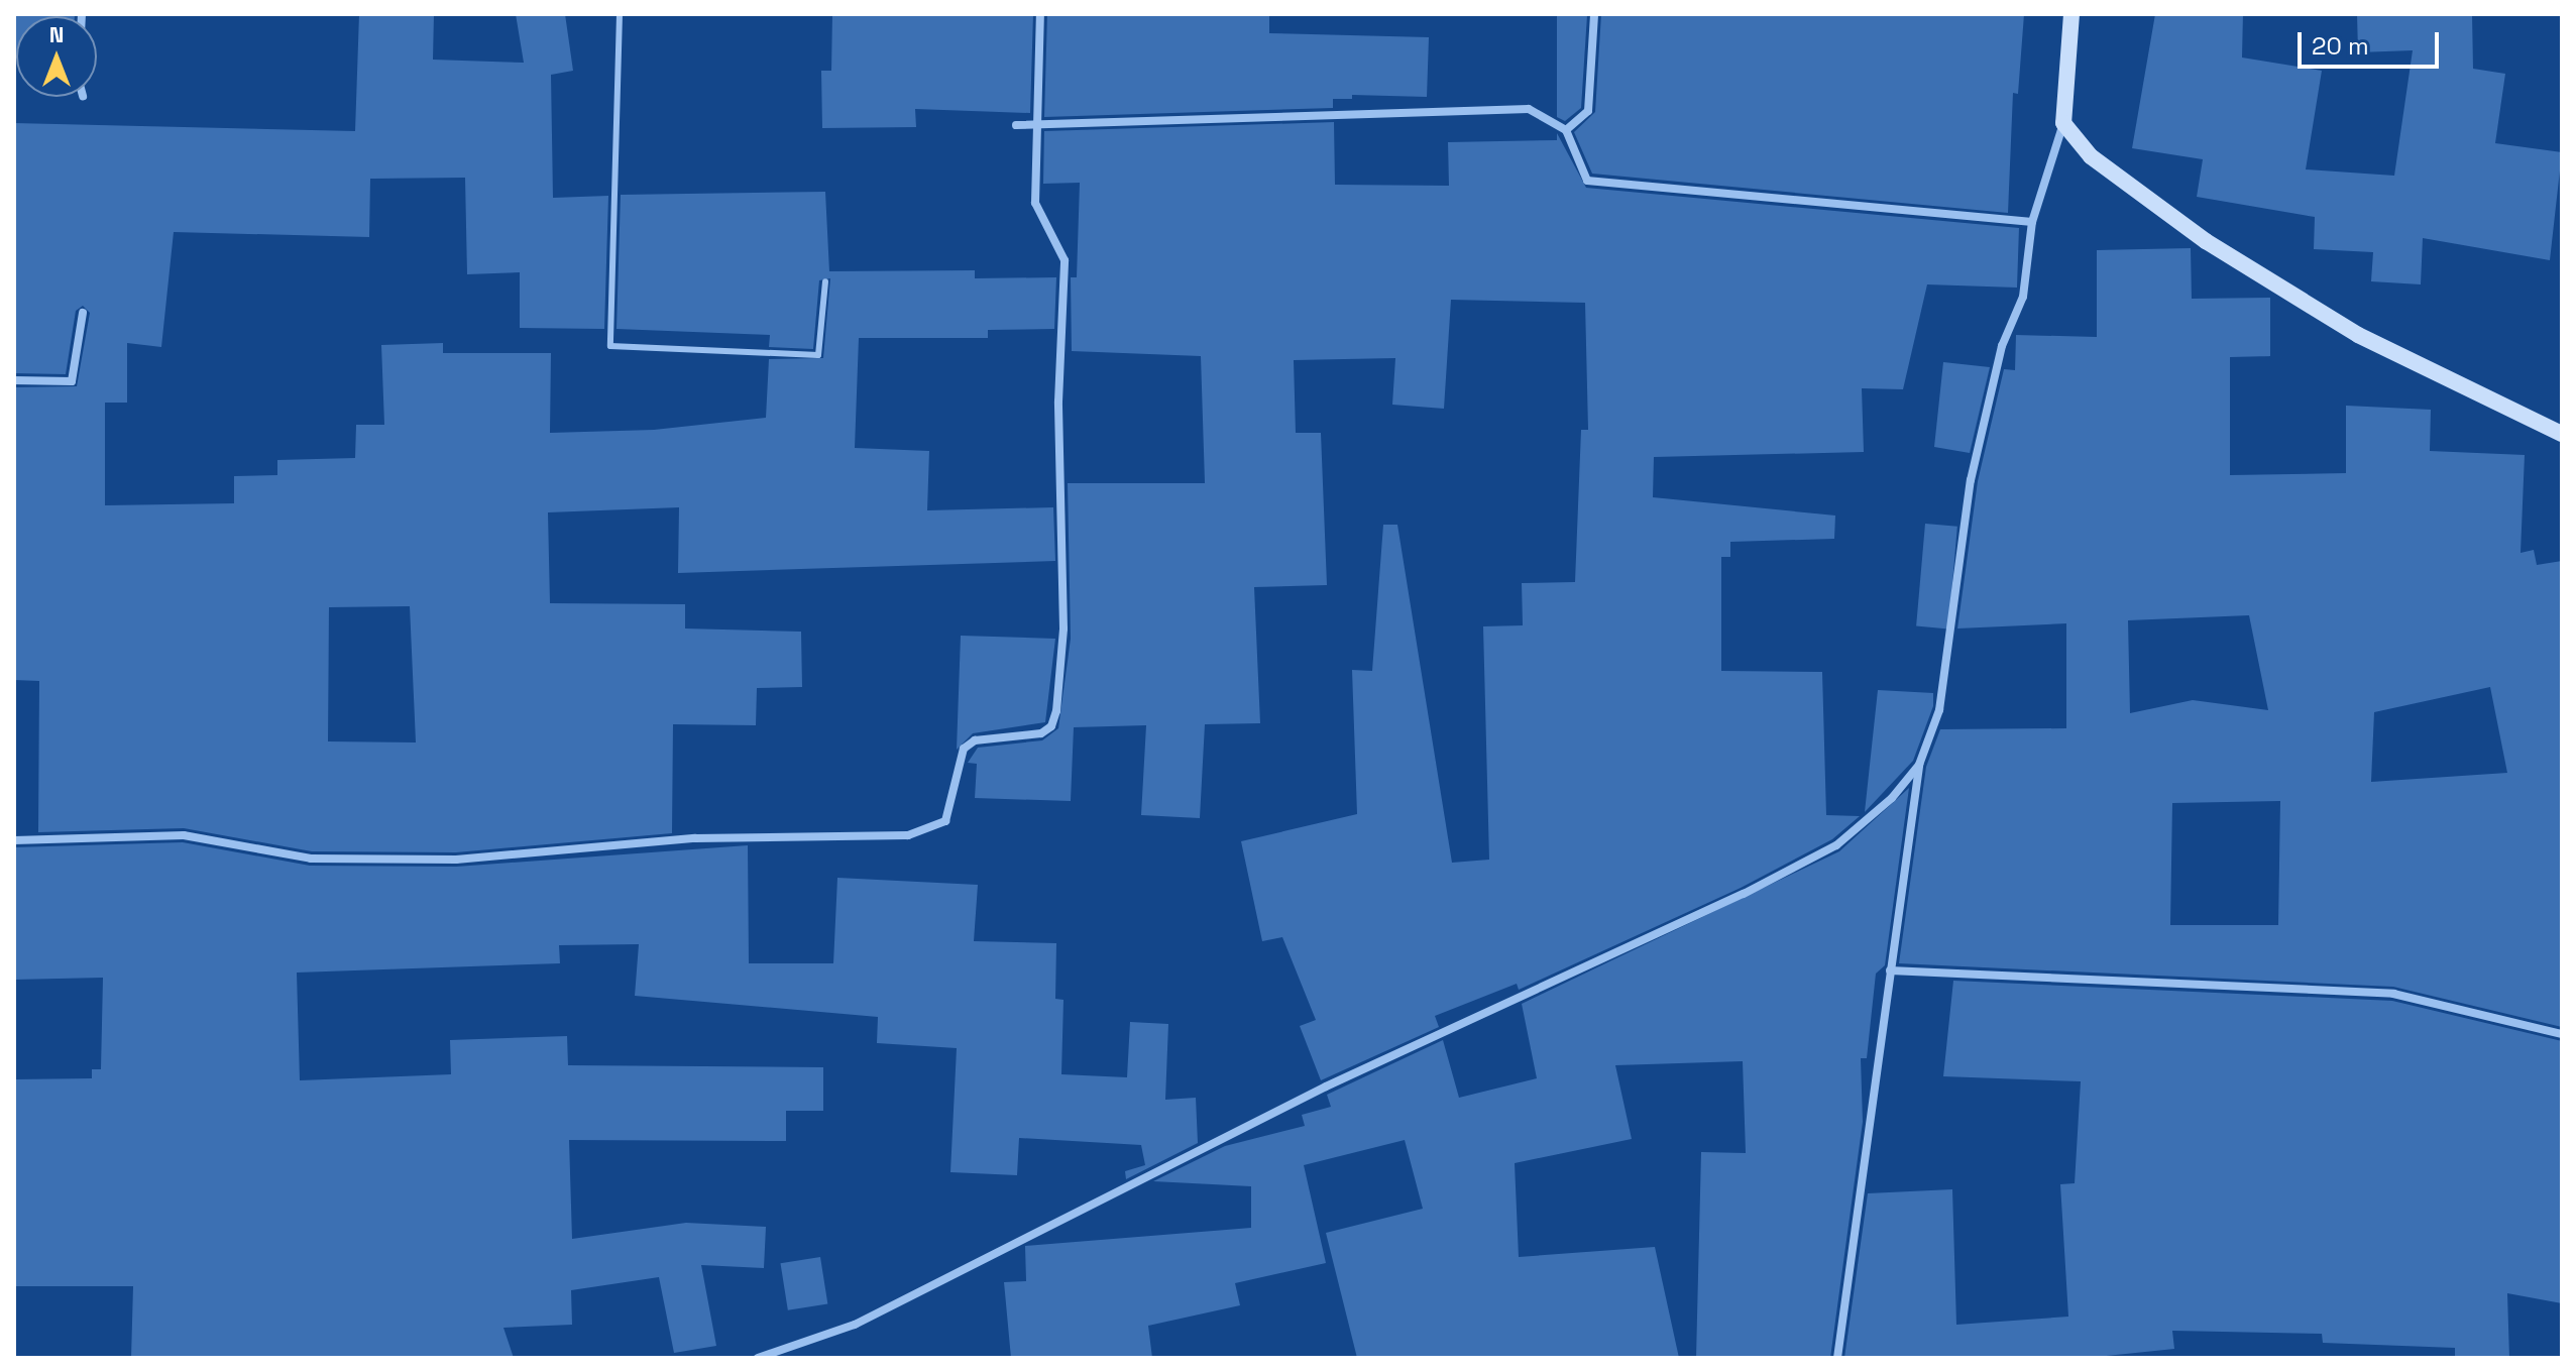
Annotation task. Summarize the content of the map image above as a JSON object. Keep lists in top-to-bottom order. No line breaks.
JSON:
{"scale_bar":"20 m","north":"top"}
